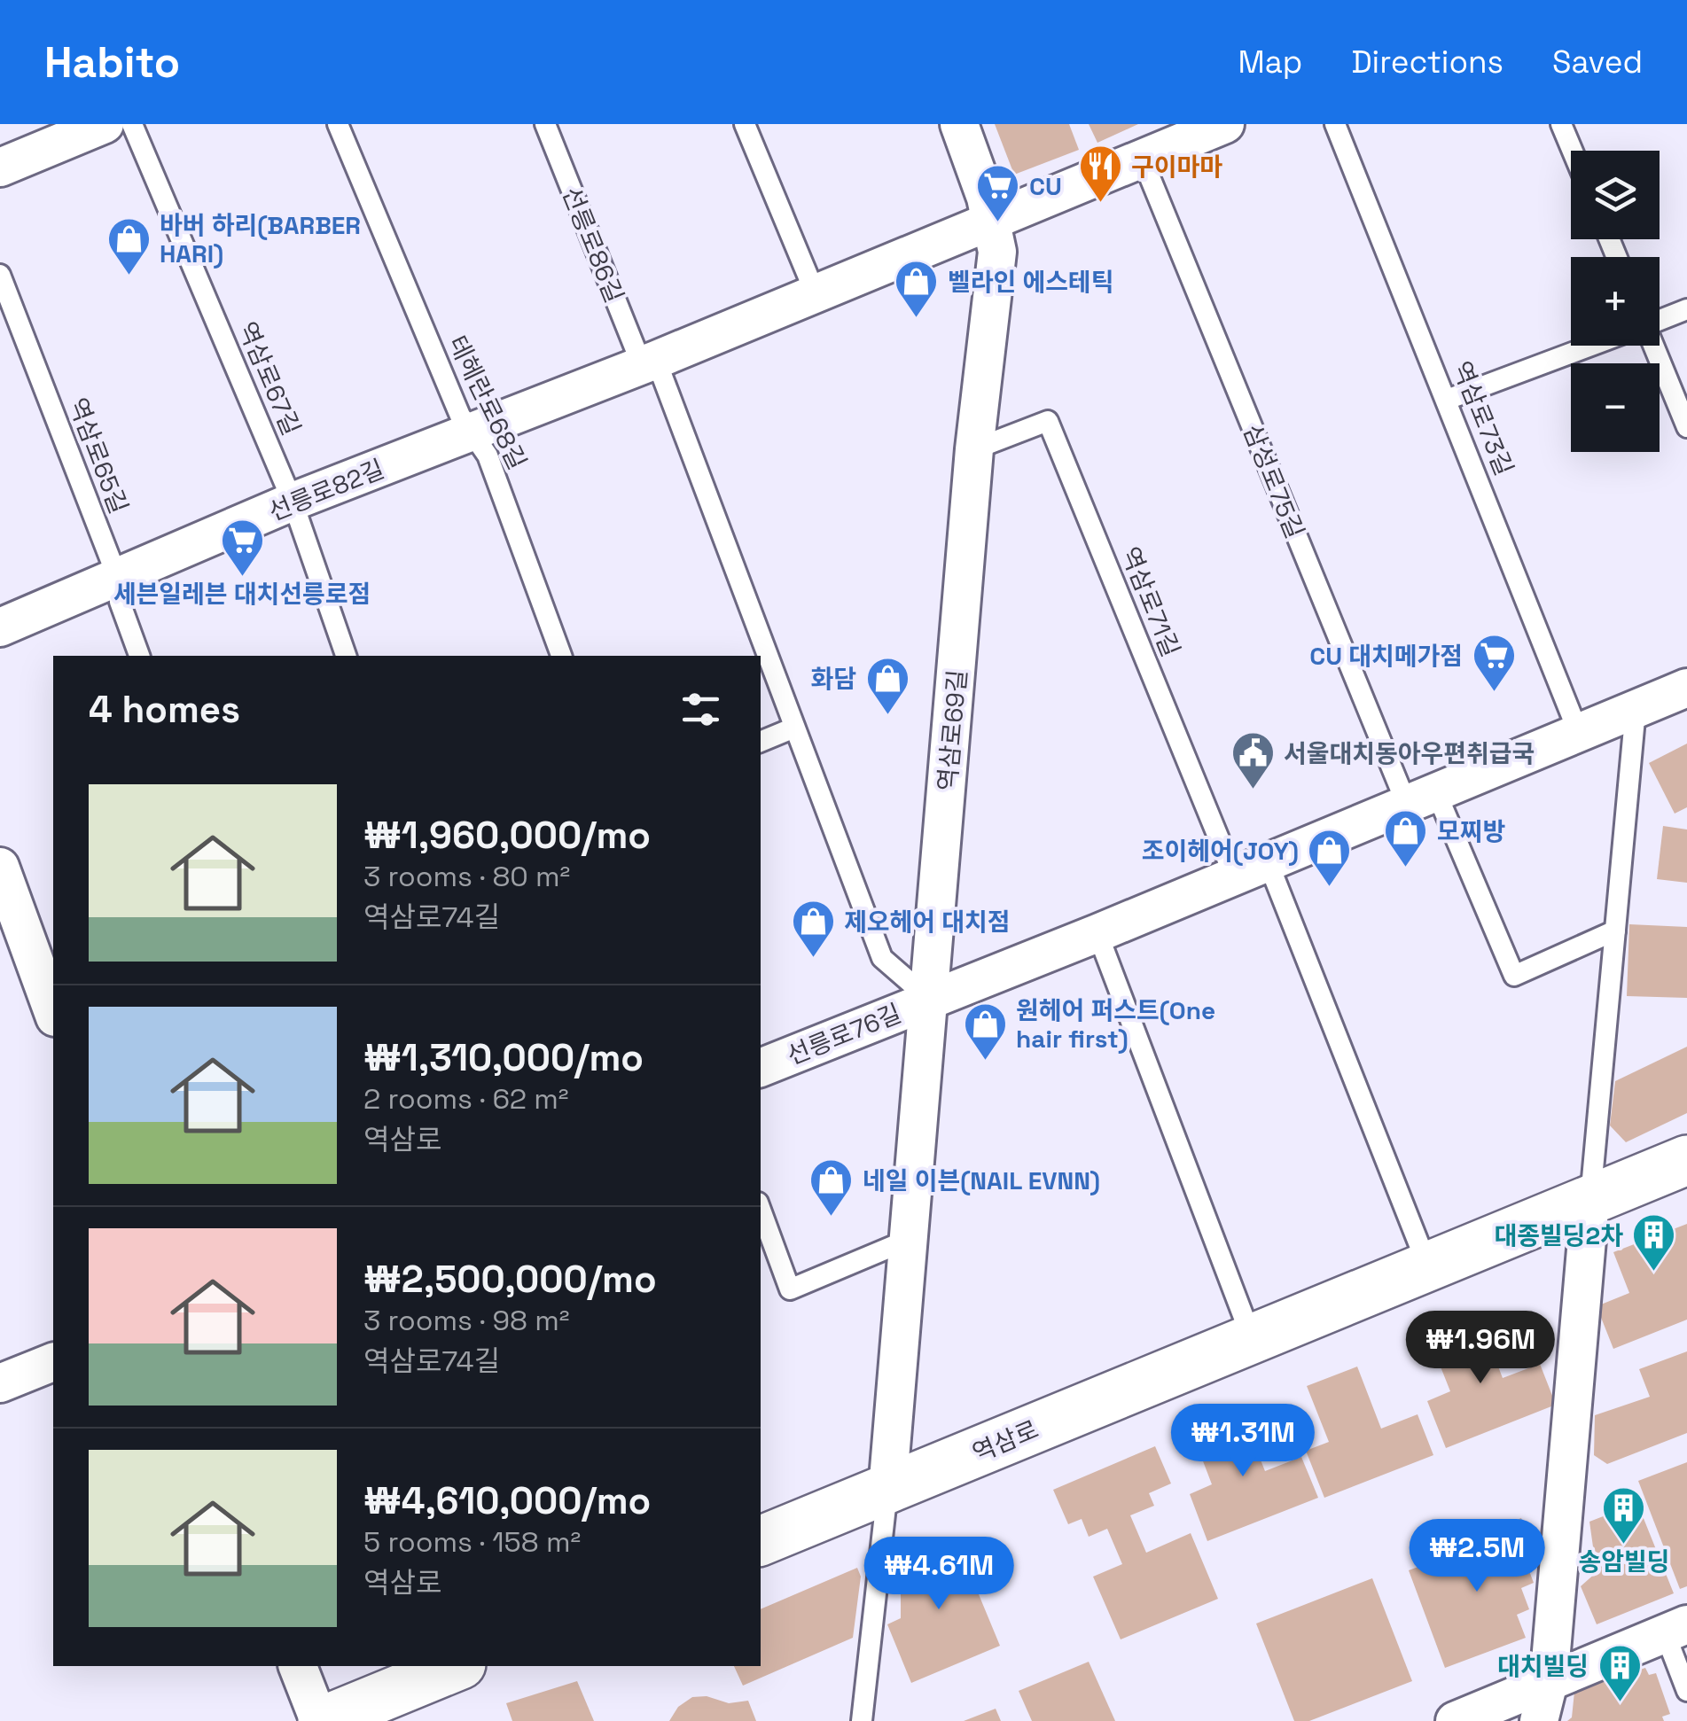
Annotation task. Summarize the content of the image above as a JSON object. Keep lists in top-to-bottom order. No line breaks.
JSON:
{"streets":{"main road":["역삼로"],"street":["선릉로82길","역삼로69길","선릉로76길"],"lane":["선릉로86길","역삼로67길","테헤란로68길","역삼로73길","역삼로65길","삼성로75길","역삼로71길"]},"crossings":[["선릉로86길","선릉로82길"],["역삼로67길","선릉로82길"],["테헤란로68길","선릉로82길"],["역삼로65길","선릉로82길"],["삼성로75길","선릉로82길"],["선릉로82길","역삼로69길"],["역삼로71길","역삼로69길"],["역삼로71길","역삼로"],["역삼로69길","선릉로76길"],["역삼로69길","역삼로"]],"places":{"restaurant":["구이마마"],"supermarket":["CU","세븐일레븐 대치선릉로점","CU 대치메가점"],"shop":["바버 하리(BARBER HARI)","벨라인 에스테틱","화담","모찌방","조이헤어(JOY)","제오헤어 대치점","원헤어 퍼스트(One hair first)","네일 이븐(NAIL EVNN)"],"public building":["서울대치동아우편취급국"],"building":["대종빌딩2차","송암빌딩","대치빌딩"]},"page":{"header":"Habito","nav":["Map","Directions","Saved"],"map_buttons":["+","−"],"heading":"4 homes","list":[{"name":"₩1,960,000/mo","note":"3 rooms · 80 m² · 역삼로74길"},{"name":"₩1,310,000/mo","note":"2 rooms · 62 m² · 역삼로"},{"name":"₩2,500,000/mo","note":"3 rooms · 98 m² · 역삼로74길"},{"name":"₩4,610,000/mo","note":"5 rooms · 158 m² · 역삼로"}],"price":["₩1.96M","₩1.31M","₩2.5M","₩4.61M"]}}
